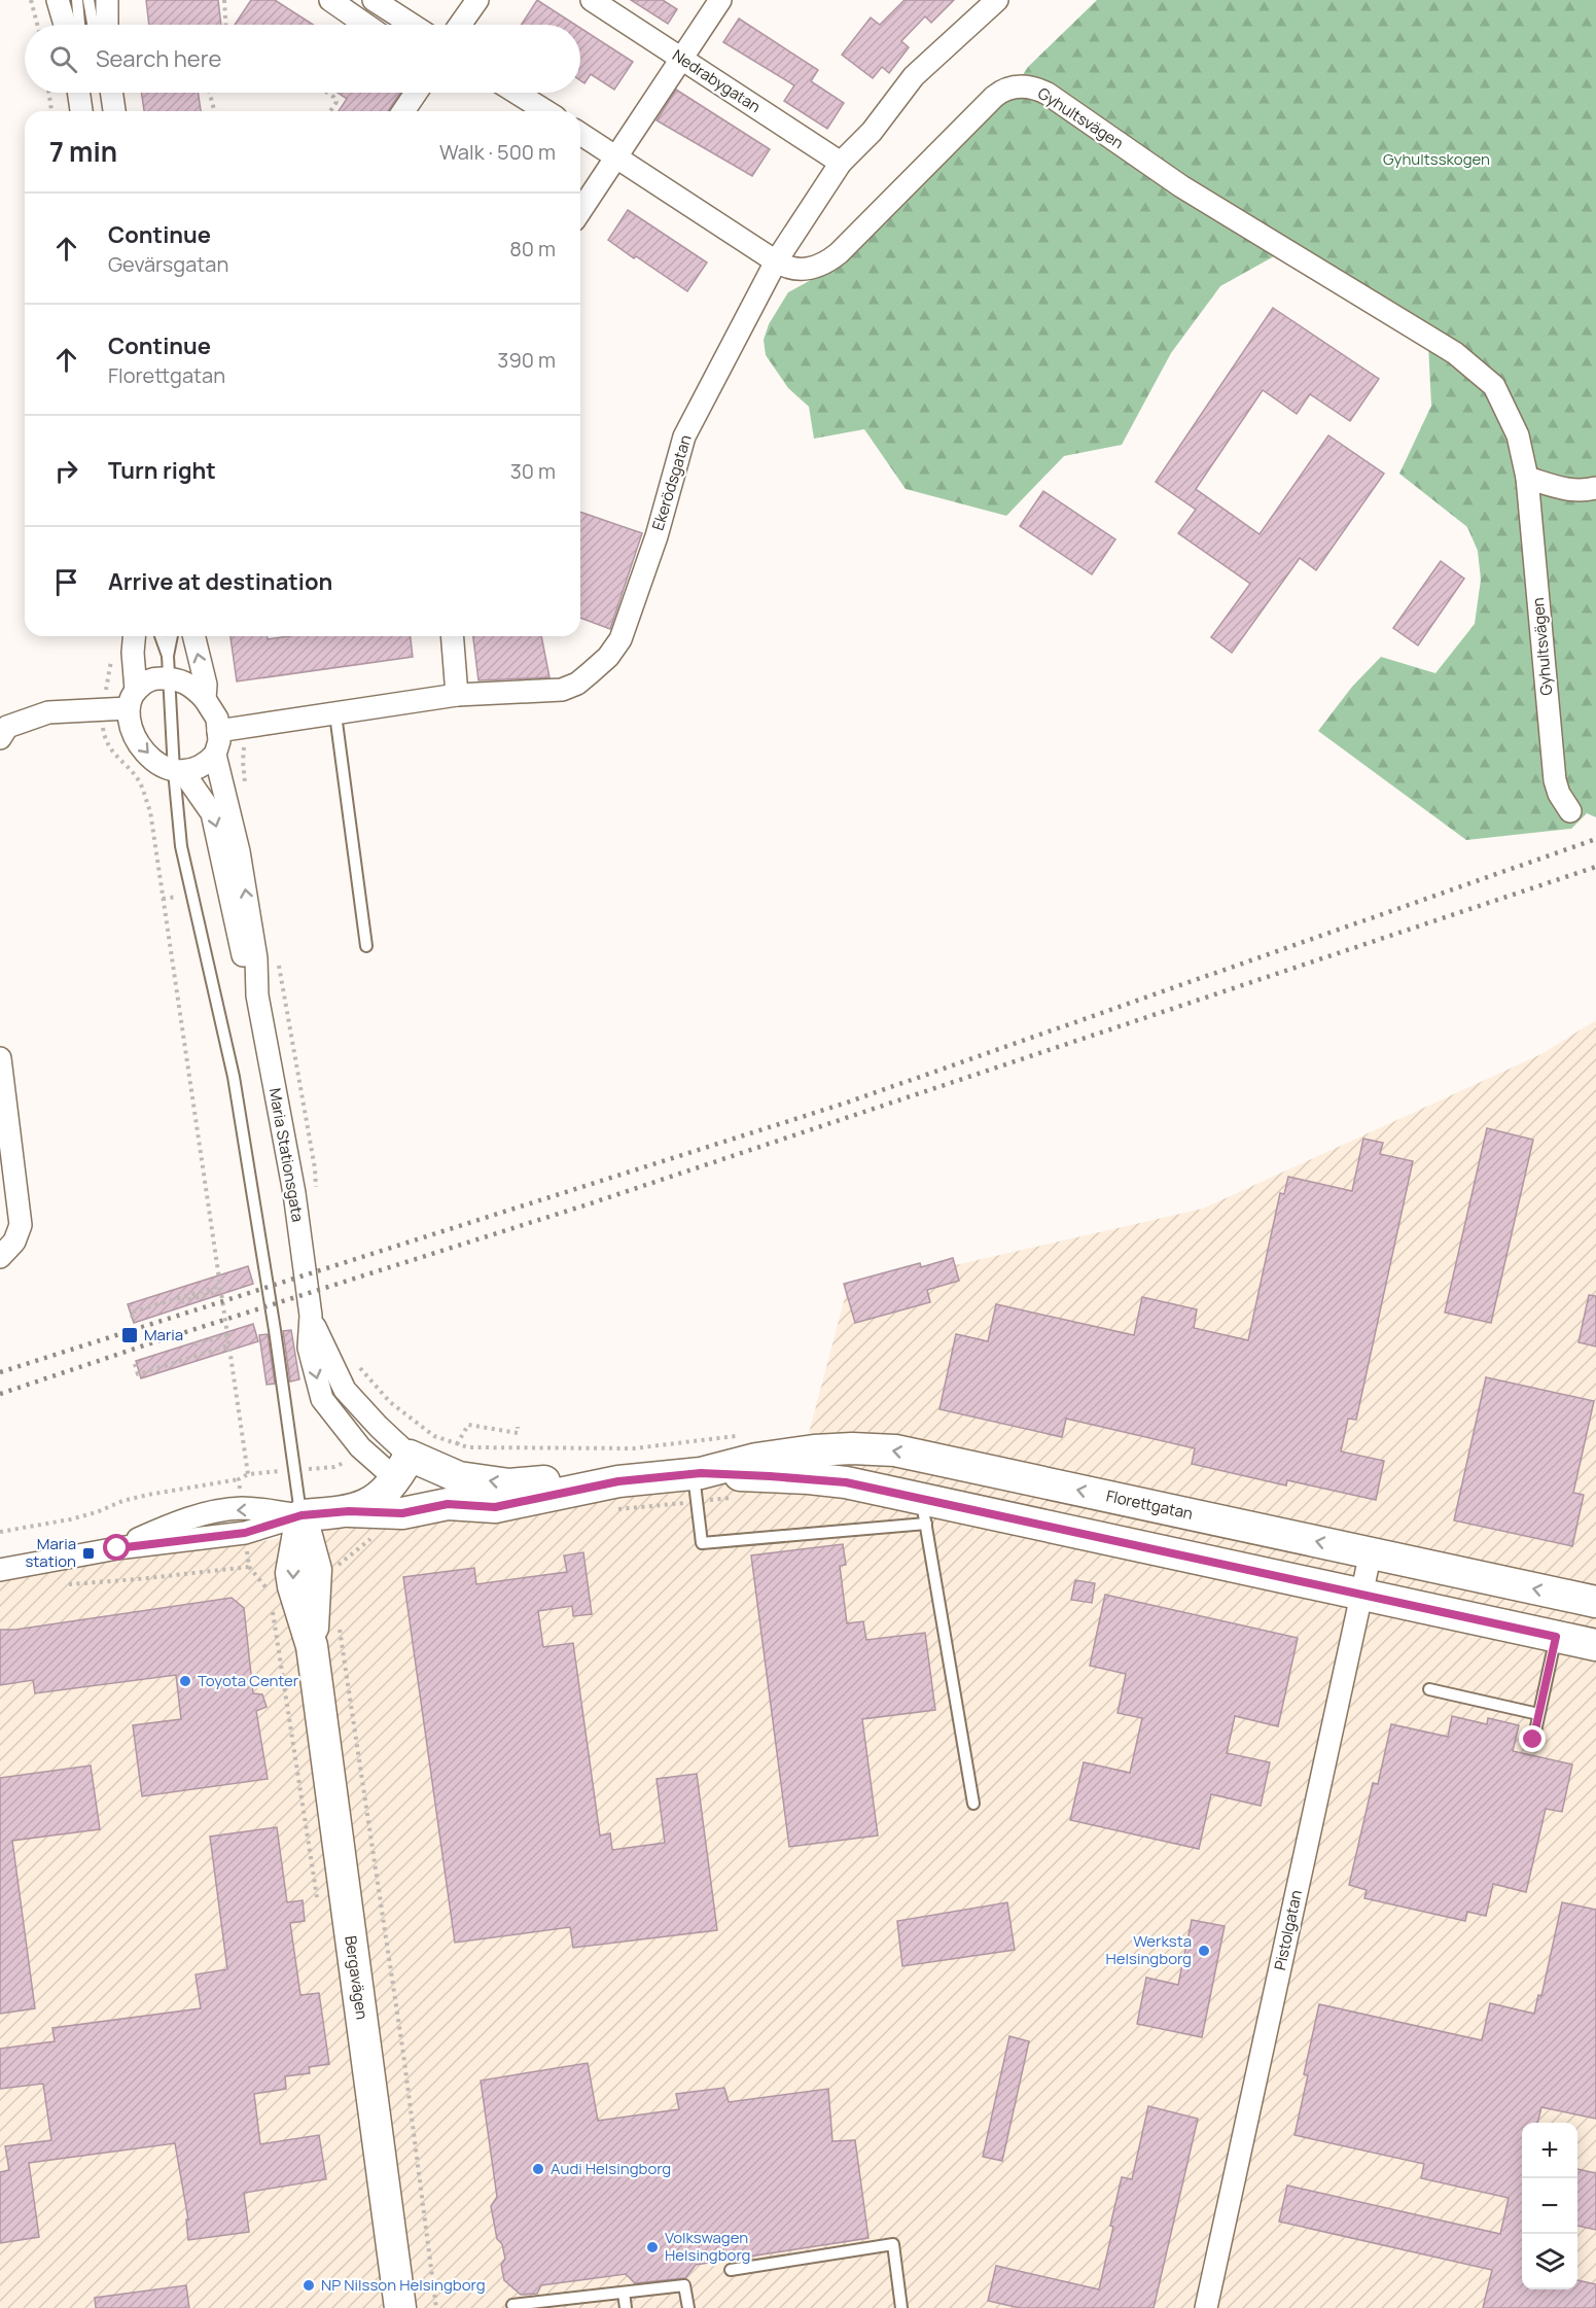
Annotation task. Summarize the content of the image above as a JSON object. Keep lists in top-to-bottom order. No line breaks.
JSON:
{"streets":{"street":["Nedrabygatan","Gyhultsvägen","Ekerödsgatan","Maria Stationsgata","Florettgatan","Pistolgatan","Bergavägen"]},"crossings":[["Nedrabygatan","Ekerödsgatan"],["Gyhultsvägen","Ekerödsgatan"],["Ekerödsgatan","Maria Stationsgata"],["Maria Stationsgata","Florettgatan"],["Florettgatan","Pistolgatan"],["Florettgatan","Bergavägen"]],"parks":["Gyhultsskogen"],"places":{"transit":["Maria","Maria station"],"other":["Toyota Center","Werksta Helsingborg","Audi Helsingborg","Volkswagen Helsingborg","NP Nilsson Helsingborg"]},"page":{"search":"Search here","heading":["7 min","Walk · 500 m"],"list":[["Continue","Gevärsgatan","80 m"],["Continue","Florettgatan","390 m"],["Turn right","30 m"],"Arrive at destination"],"map_buttons":["+","−"]}}
